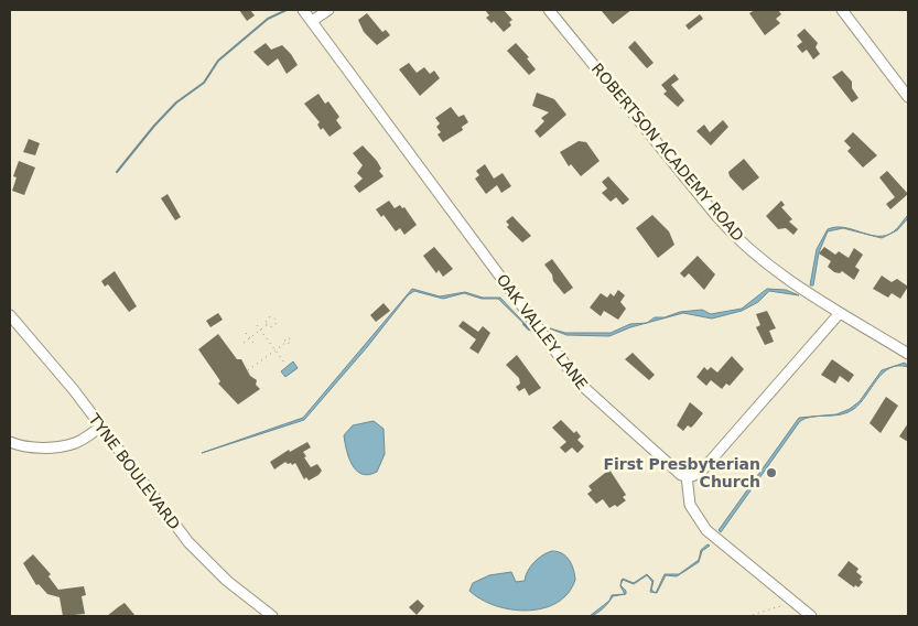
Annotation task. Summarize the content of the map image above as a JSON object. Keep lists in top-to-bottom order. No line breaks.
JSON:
{"streets":{"street":["ROBERTSON ACADEMY ROAD","OAK VALLEY LANE","TYNE BOULEVARD"]},"places":["First Presbyterian Church"]}
